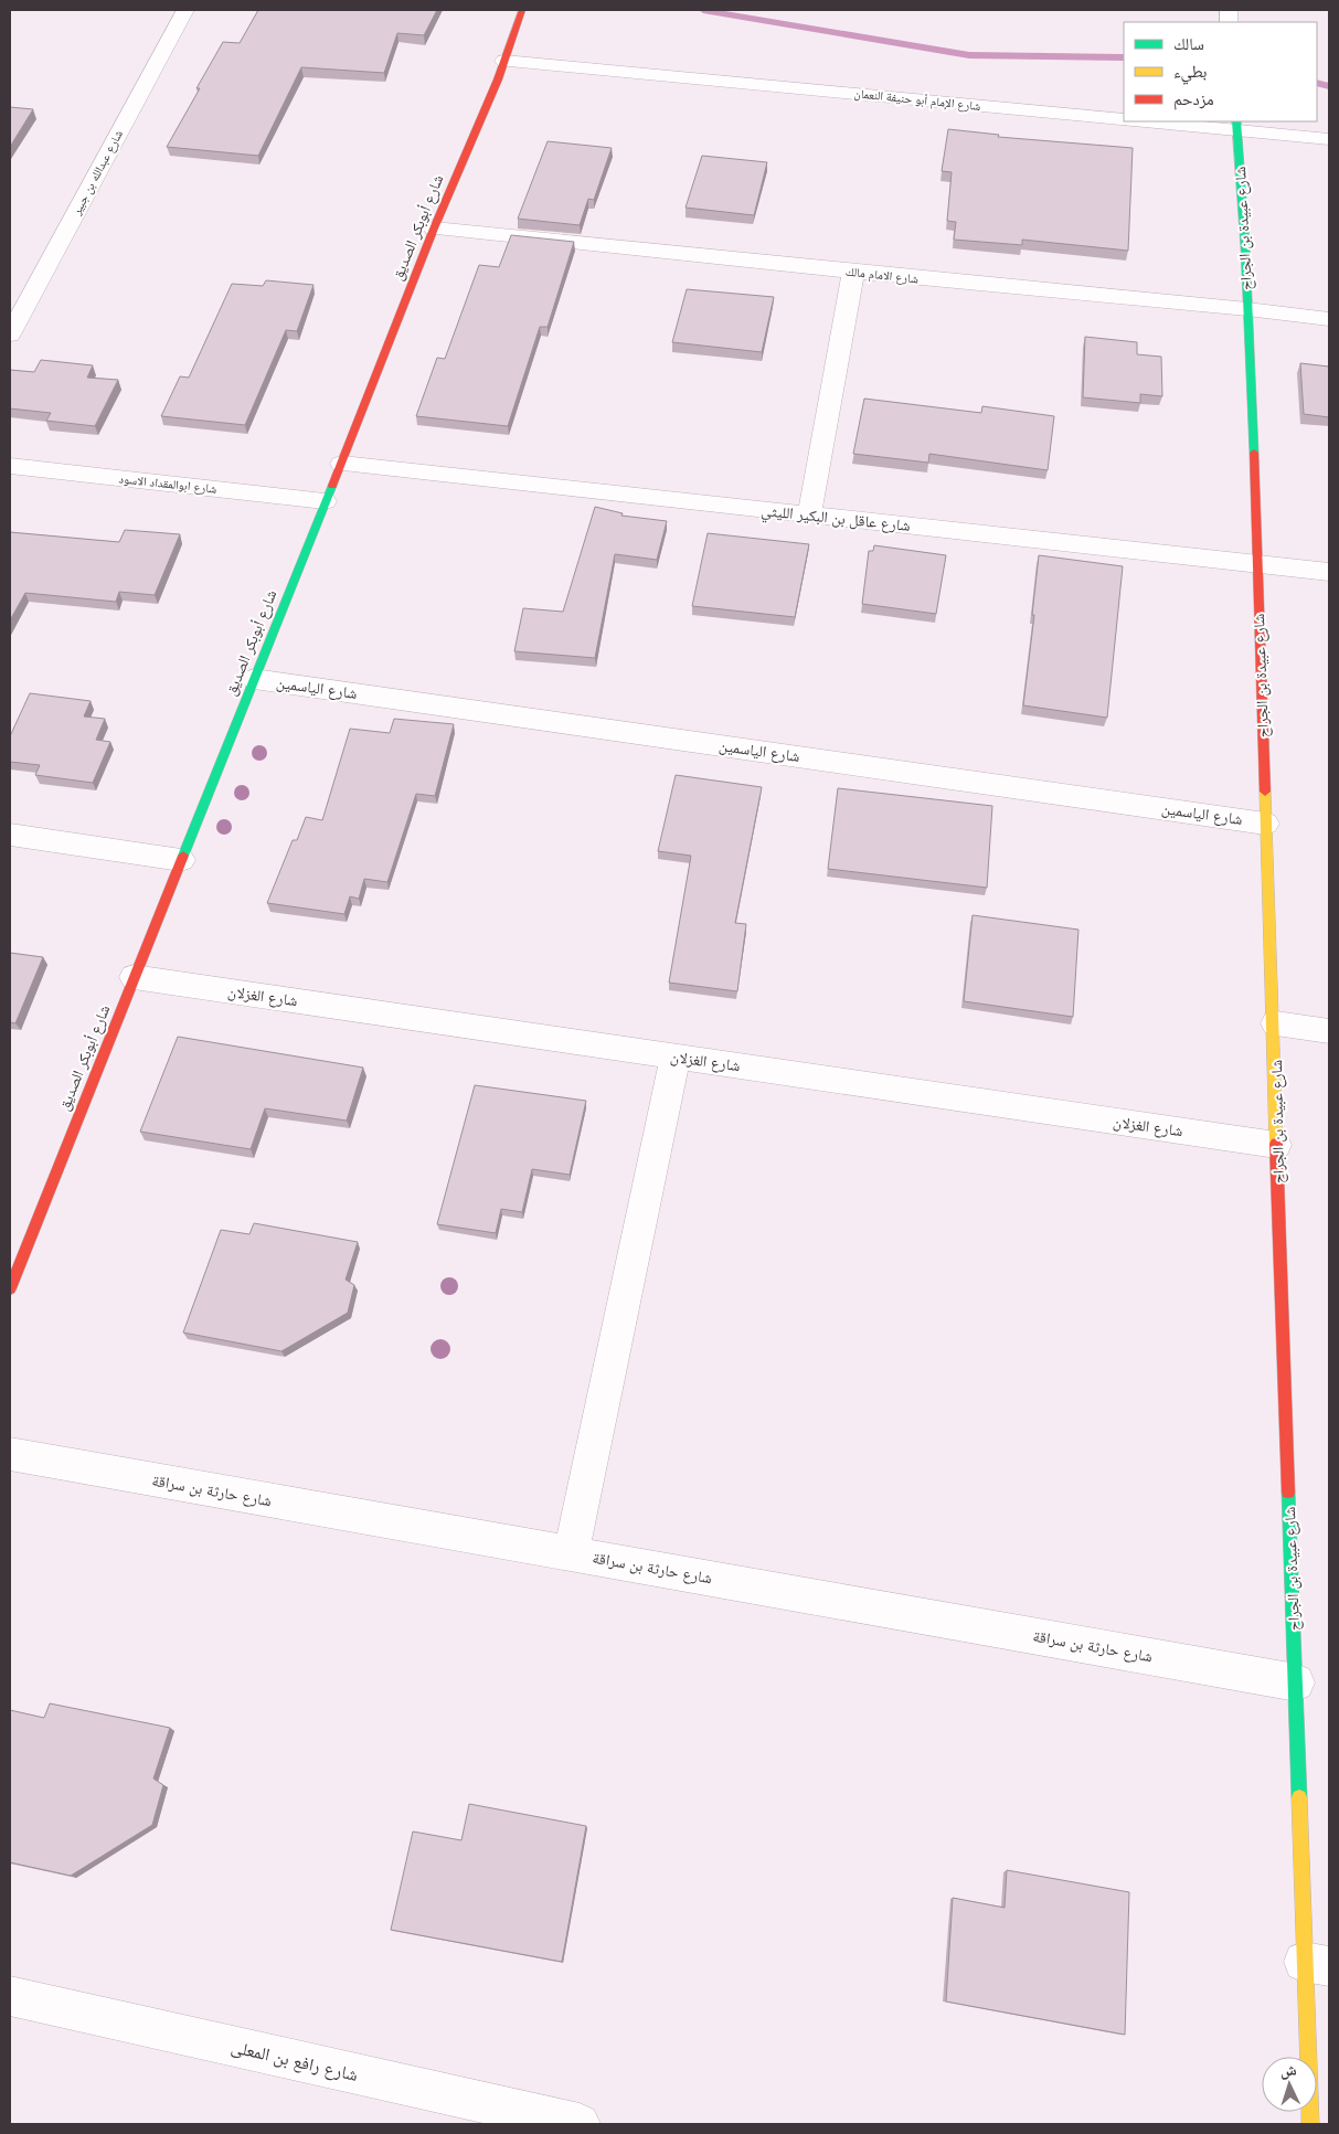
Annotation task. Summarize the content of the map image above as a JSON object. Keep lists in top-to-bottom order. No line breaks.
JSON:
{"streets":{"street":["شارع الإمام أبو حنيفة النعمان","شارع عبدالله بن جبير","شارع أبوبكر الصديق","شارع عبيدة بن الجراح","شارع الامام مالك","شارع ابوالمقداد الاسود","شارع عاقل بن البكير الليثي","شارع الياسمين","شارع الغزلان","شارع حارثة بن سراقة","شارع رافع بن المعلى"]},"crossings":[["شارع الإمام أبو حنيفة النعمان","شارع أبوبكر الصديق"],["شارع الإمام أبو حنيفة النعمان","شارع عبيدة بن الجراح"],["شارع أبوبكر الصديق","شارع الامام مالك"],["شارع أبوبكر الصديق","شارع ابوالمقداد الاسود"],["شارع أبوبكر الصديق","شارع عاقل بن البكير الليثي"],["شارع أبوبكر الصديق","شارع الياسمين"],["شارع أبوبكر الصديق","شارع الغزلان"],["شارع عبيدة بن الجراح","شارع الامام مالك"],["شارع عبيدة بن الجراح","شارع عاقل بن البكير الليثي"],["شارع عبيدة بن الجراح","شارع الياسمين"],["شارع عبيدة بن الجراح","شارع الغزلان"],["شارع عبيدة بن الجراح","شارع حارثة بن سراقة"]],"legend":["سالك","بطيء","مزدحم"],"north":"top"}
